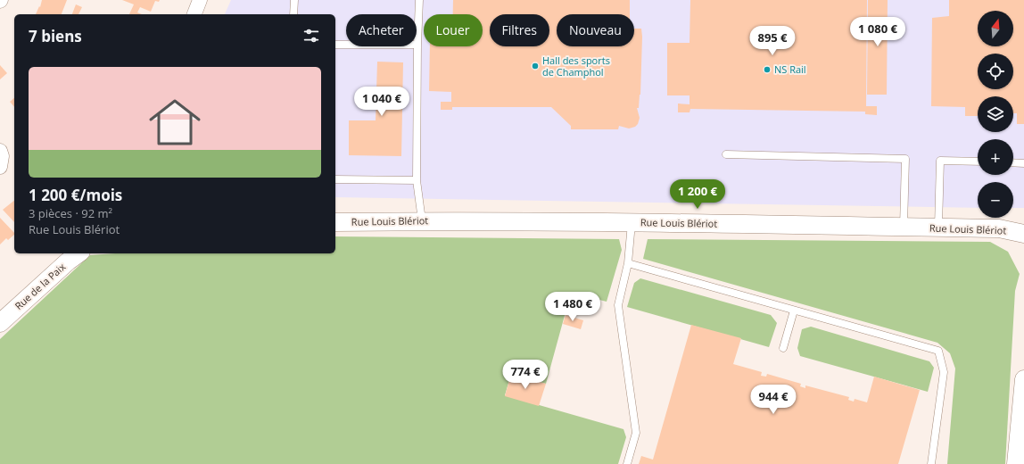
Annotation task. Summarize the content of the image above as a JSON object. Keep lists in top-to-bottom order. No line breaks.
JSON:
{"streets":{"street":["Rue Louis Blériot","Rue de la Paix"]},"places":["Hall des sports de Champhol","NS Rail"],"north":"top","page":{"map_buttons":["+","−"],"chip":["Acheter","Louer","Filtres","Nouveau"],"heading":"7 biens","price":["1 080 €","895 €","1 040 €","1 200 €","1 480 €","774 €","944 €"],"list":[{"name":"1 200 €/mois","note":"3 pièces · 92 m² · Rue Louis Blériot"}]}}
